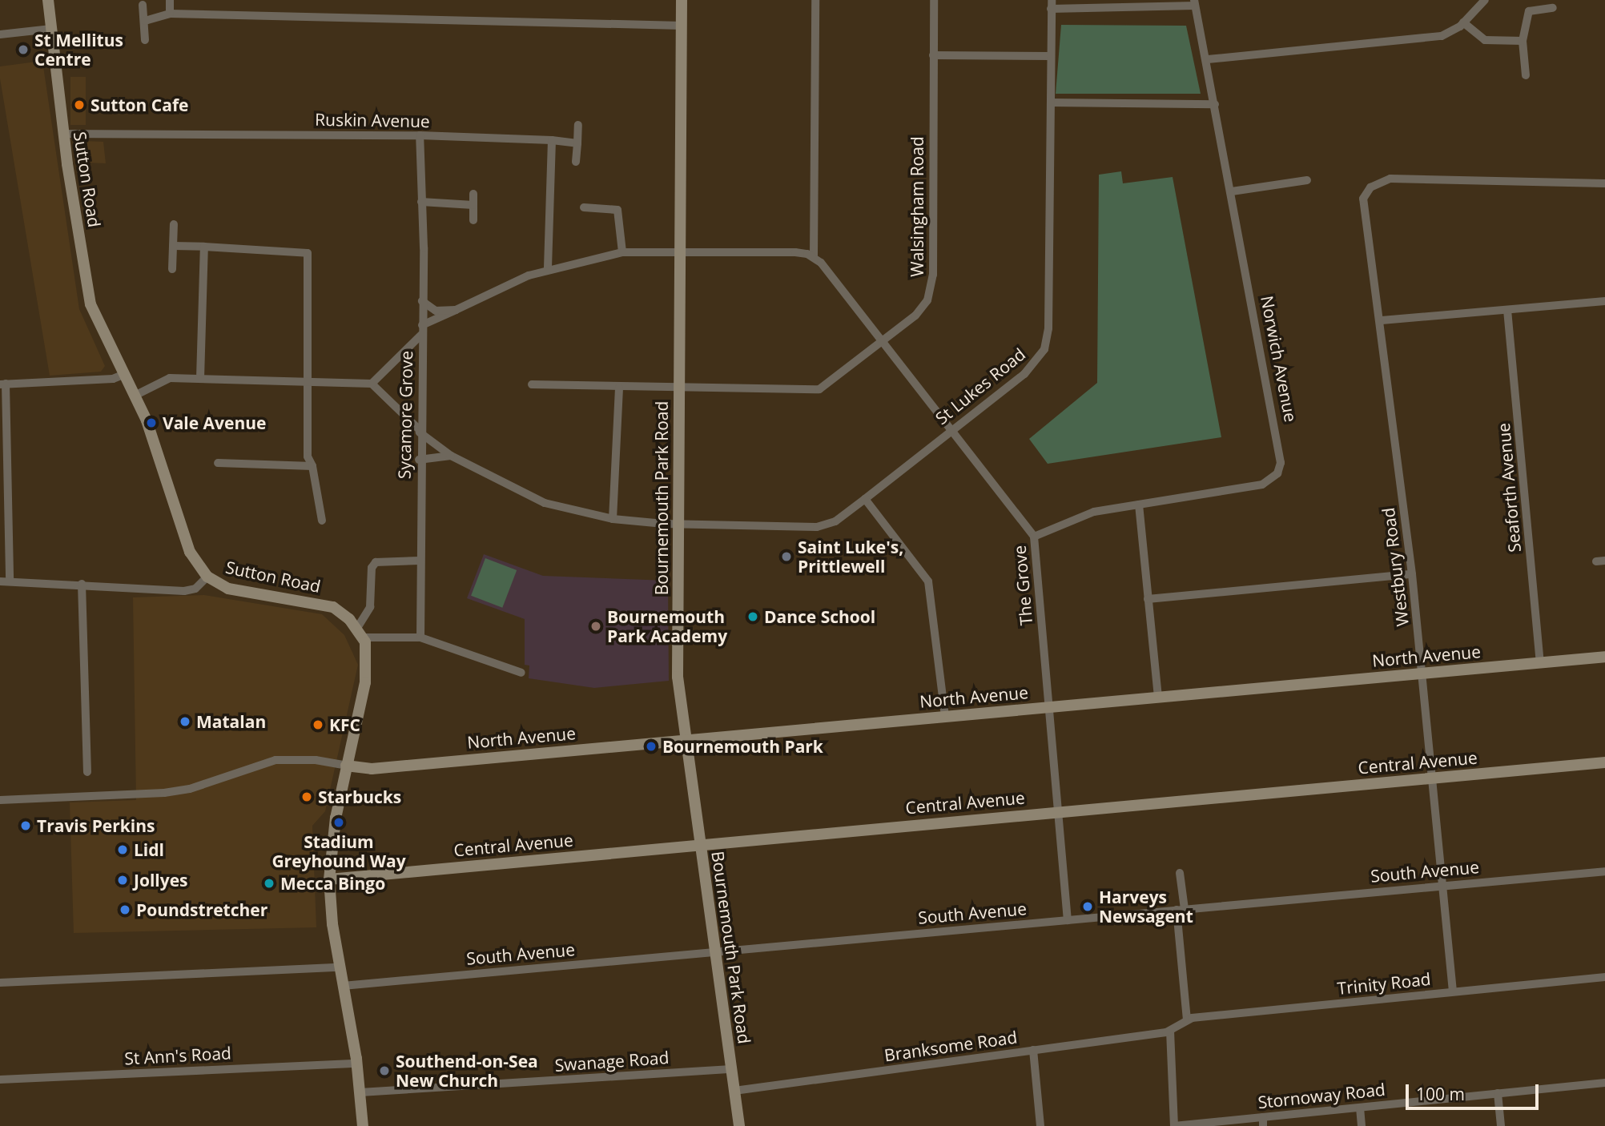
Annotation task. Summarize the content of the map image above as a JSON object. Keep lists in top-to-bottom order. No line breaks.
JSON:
{"streets":{"street":["Ruskin Avenue","Sutton Road","Walsingham Road","Norwich Avenue","St Lukes Road","Sycamore Grove","Seaforth Avenue","Bournemouth Park Road","Westbury Road","The Grove","North Avenue","Central Avenue","South Avenue","Trinity Road","Branksome Road","St Ann's Road","Swanage Road","Stornoway Road"]},"crossings":[["Ruskin Avenue","Sutton Road"],["Ruskin Avenue","Sycamore Grove"],["Walsingham Road","Bournemouth Park Road"],["Walsingham Road","The Grove"],["Norwich Avenue","The Grove"],["St Lukes Road","Sycamore Grove"],["St Lukes Road","Bournemouth Park Road"],["St Lukes Road","The Grove"],["Seaforth Avenue","North Avenue"],["Bournemouth Park Road","North Avenue"],["Bournemouth Park Road","Central Avenue"],["Bournemouth Park Road","South Avenue"],["Bournemouth Park Road","Branksome Road"],["Bournemouth Park Road","Swanage Road"],["Westbury Road","North Avenue"],["Westbury Road","Central Avenue"],["Westbury Road","South Avenue"],["Westbury Road","Trinity Road"],["The Grove","North Avenue"],["The Grove","Central Avenue"],["The Grove","South Avenue"],["Trinity Road","Branksome Road"]],"places":["St Mellitus Centre","Sutton Cafe","Vale Avenue","Saint Luke's, Prittlewell","Dance School","Bournemouth Park Academy","Matalan","KFC","Bournemouth Park","Starbucks","Stadium Greyhound Way","Travis Perkins","Lidl","Jollyes","Mecca Bingo","Harveys Newsagent","Poundstretcher","Southend-on-Sea New Church"],"scale_bar":"100 m"}
